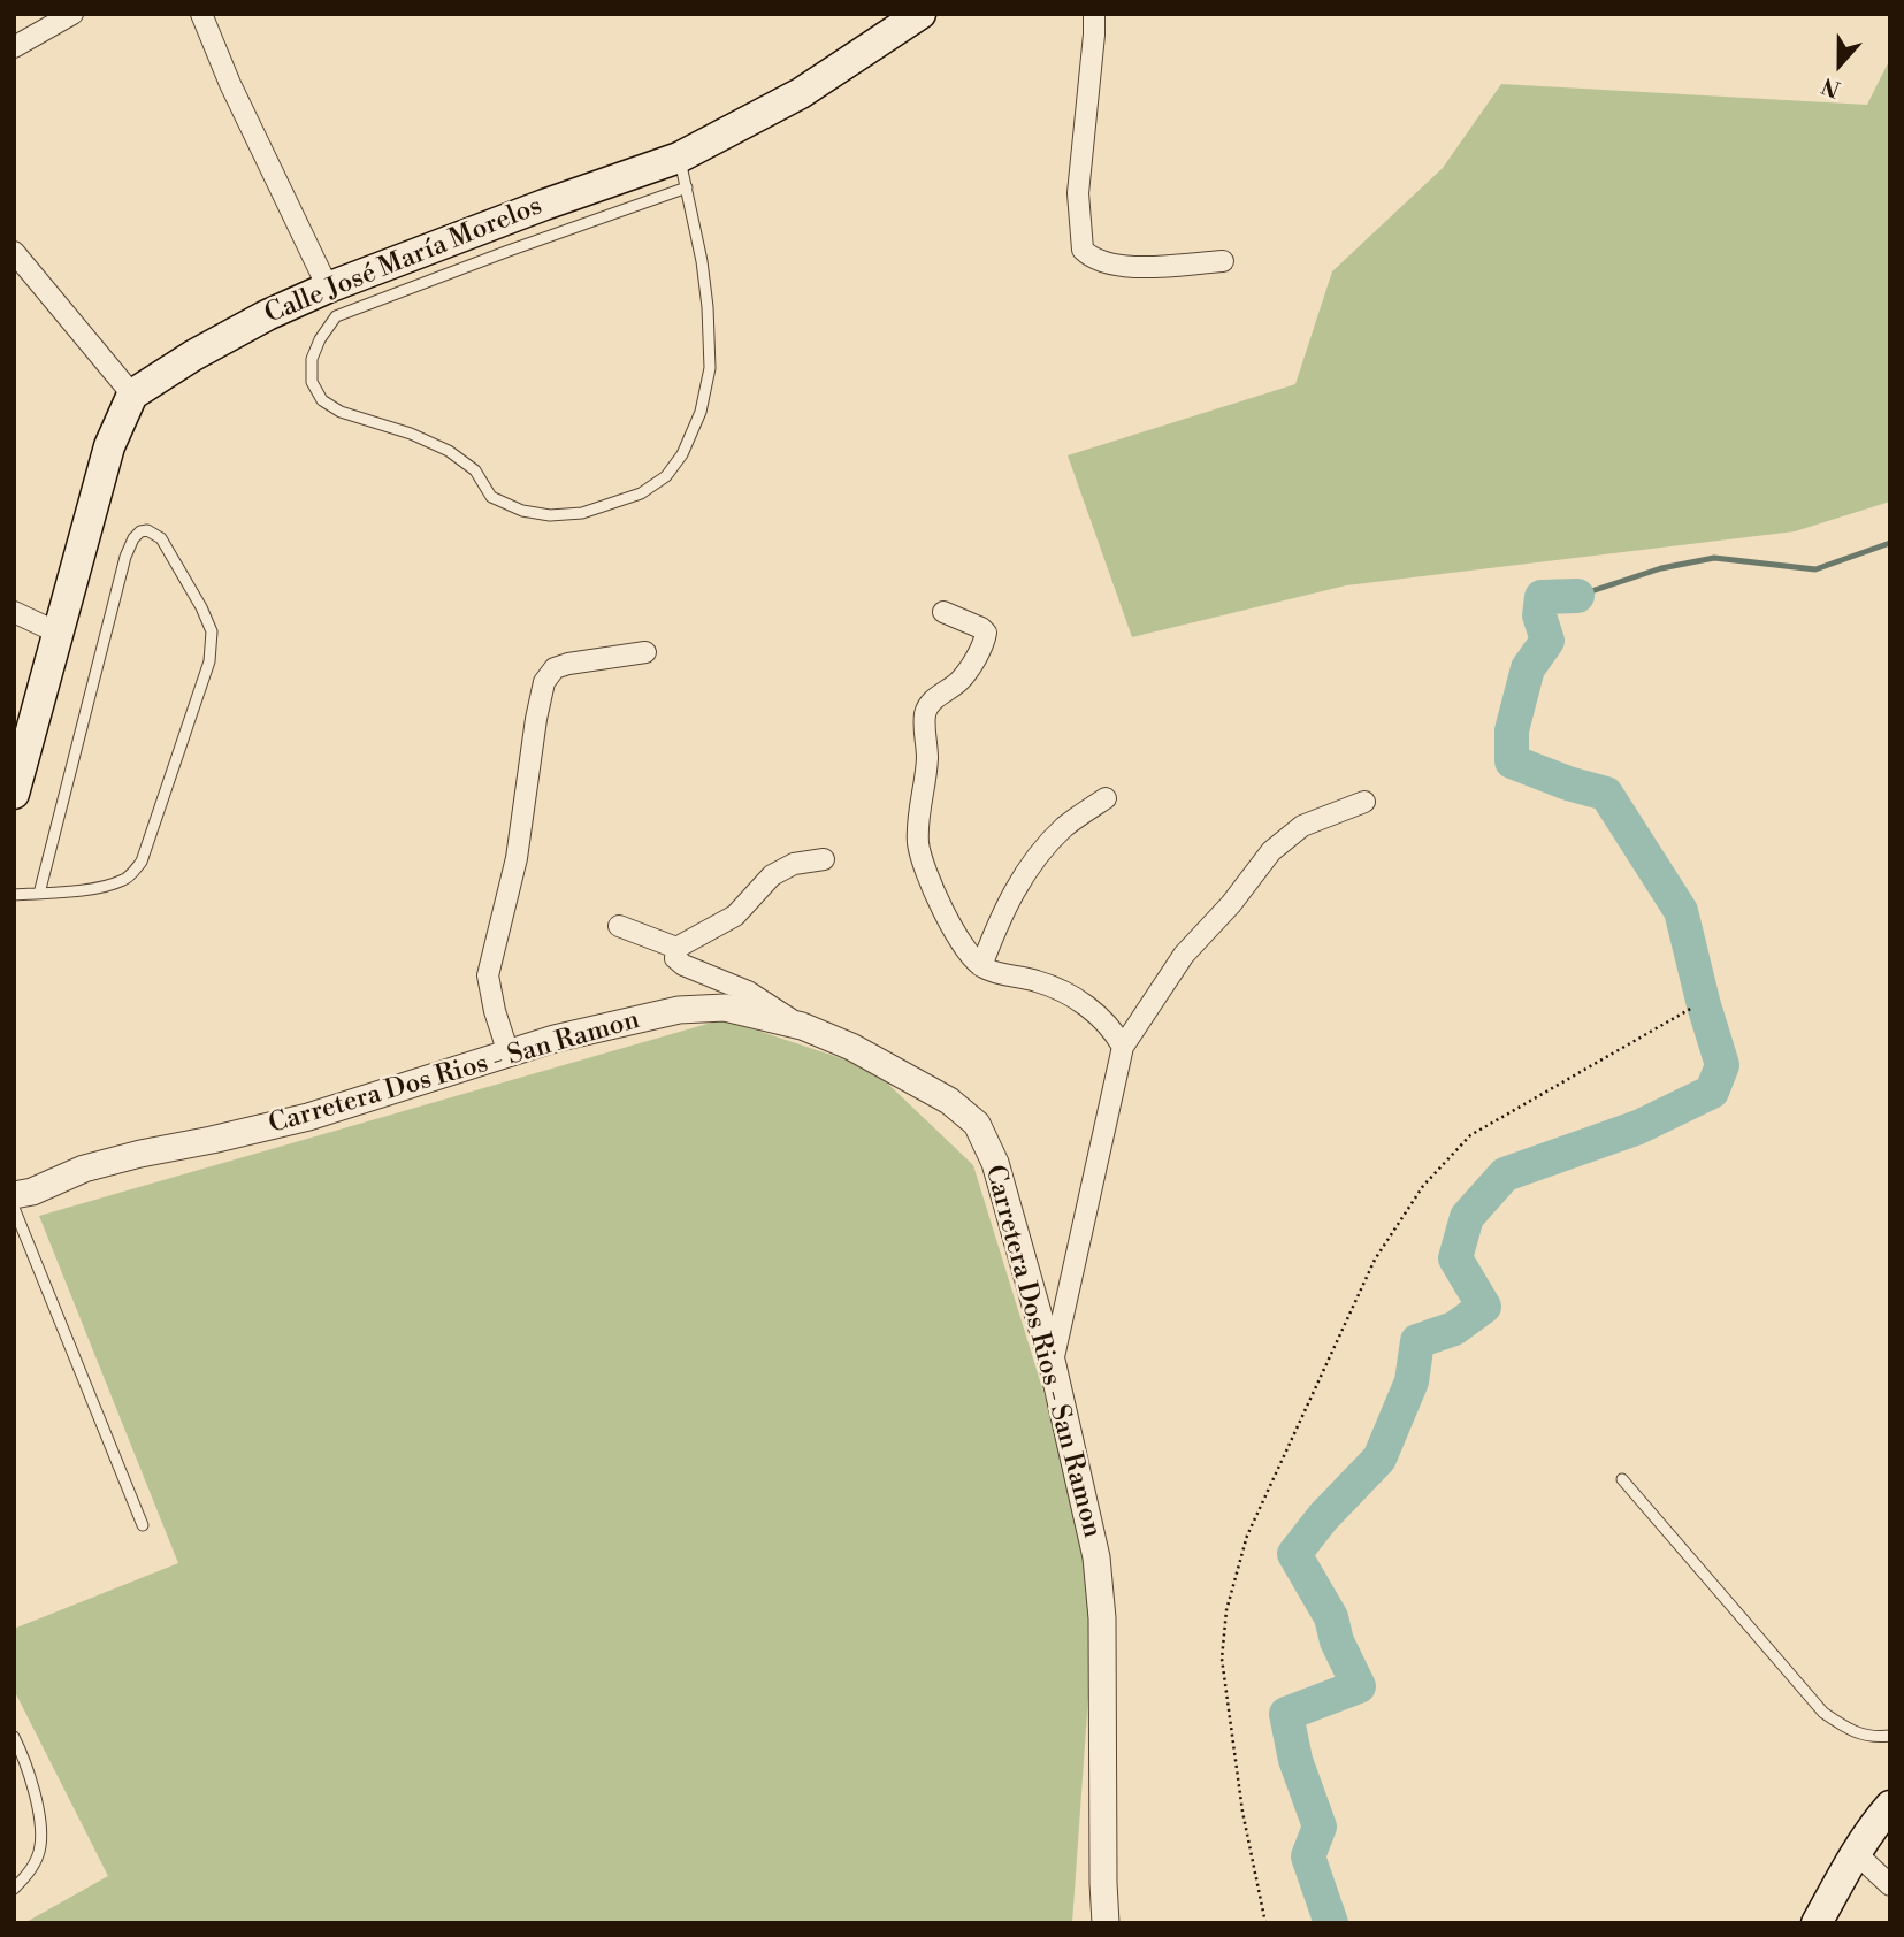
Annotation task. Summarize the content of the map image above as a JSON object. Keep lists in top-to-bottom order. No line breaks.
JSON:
{"streets":{"main road":["Calle José María Morelos"],"street":["Carretera Dos Rios - San Ramon"]},"north":"bottom"}
